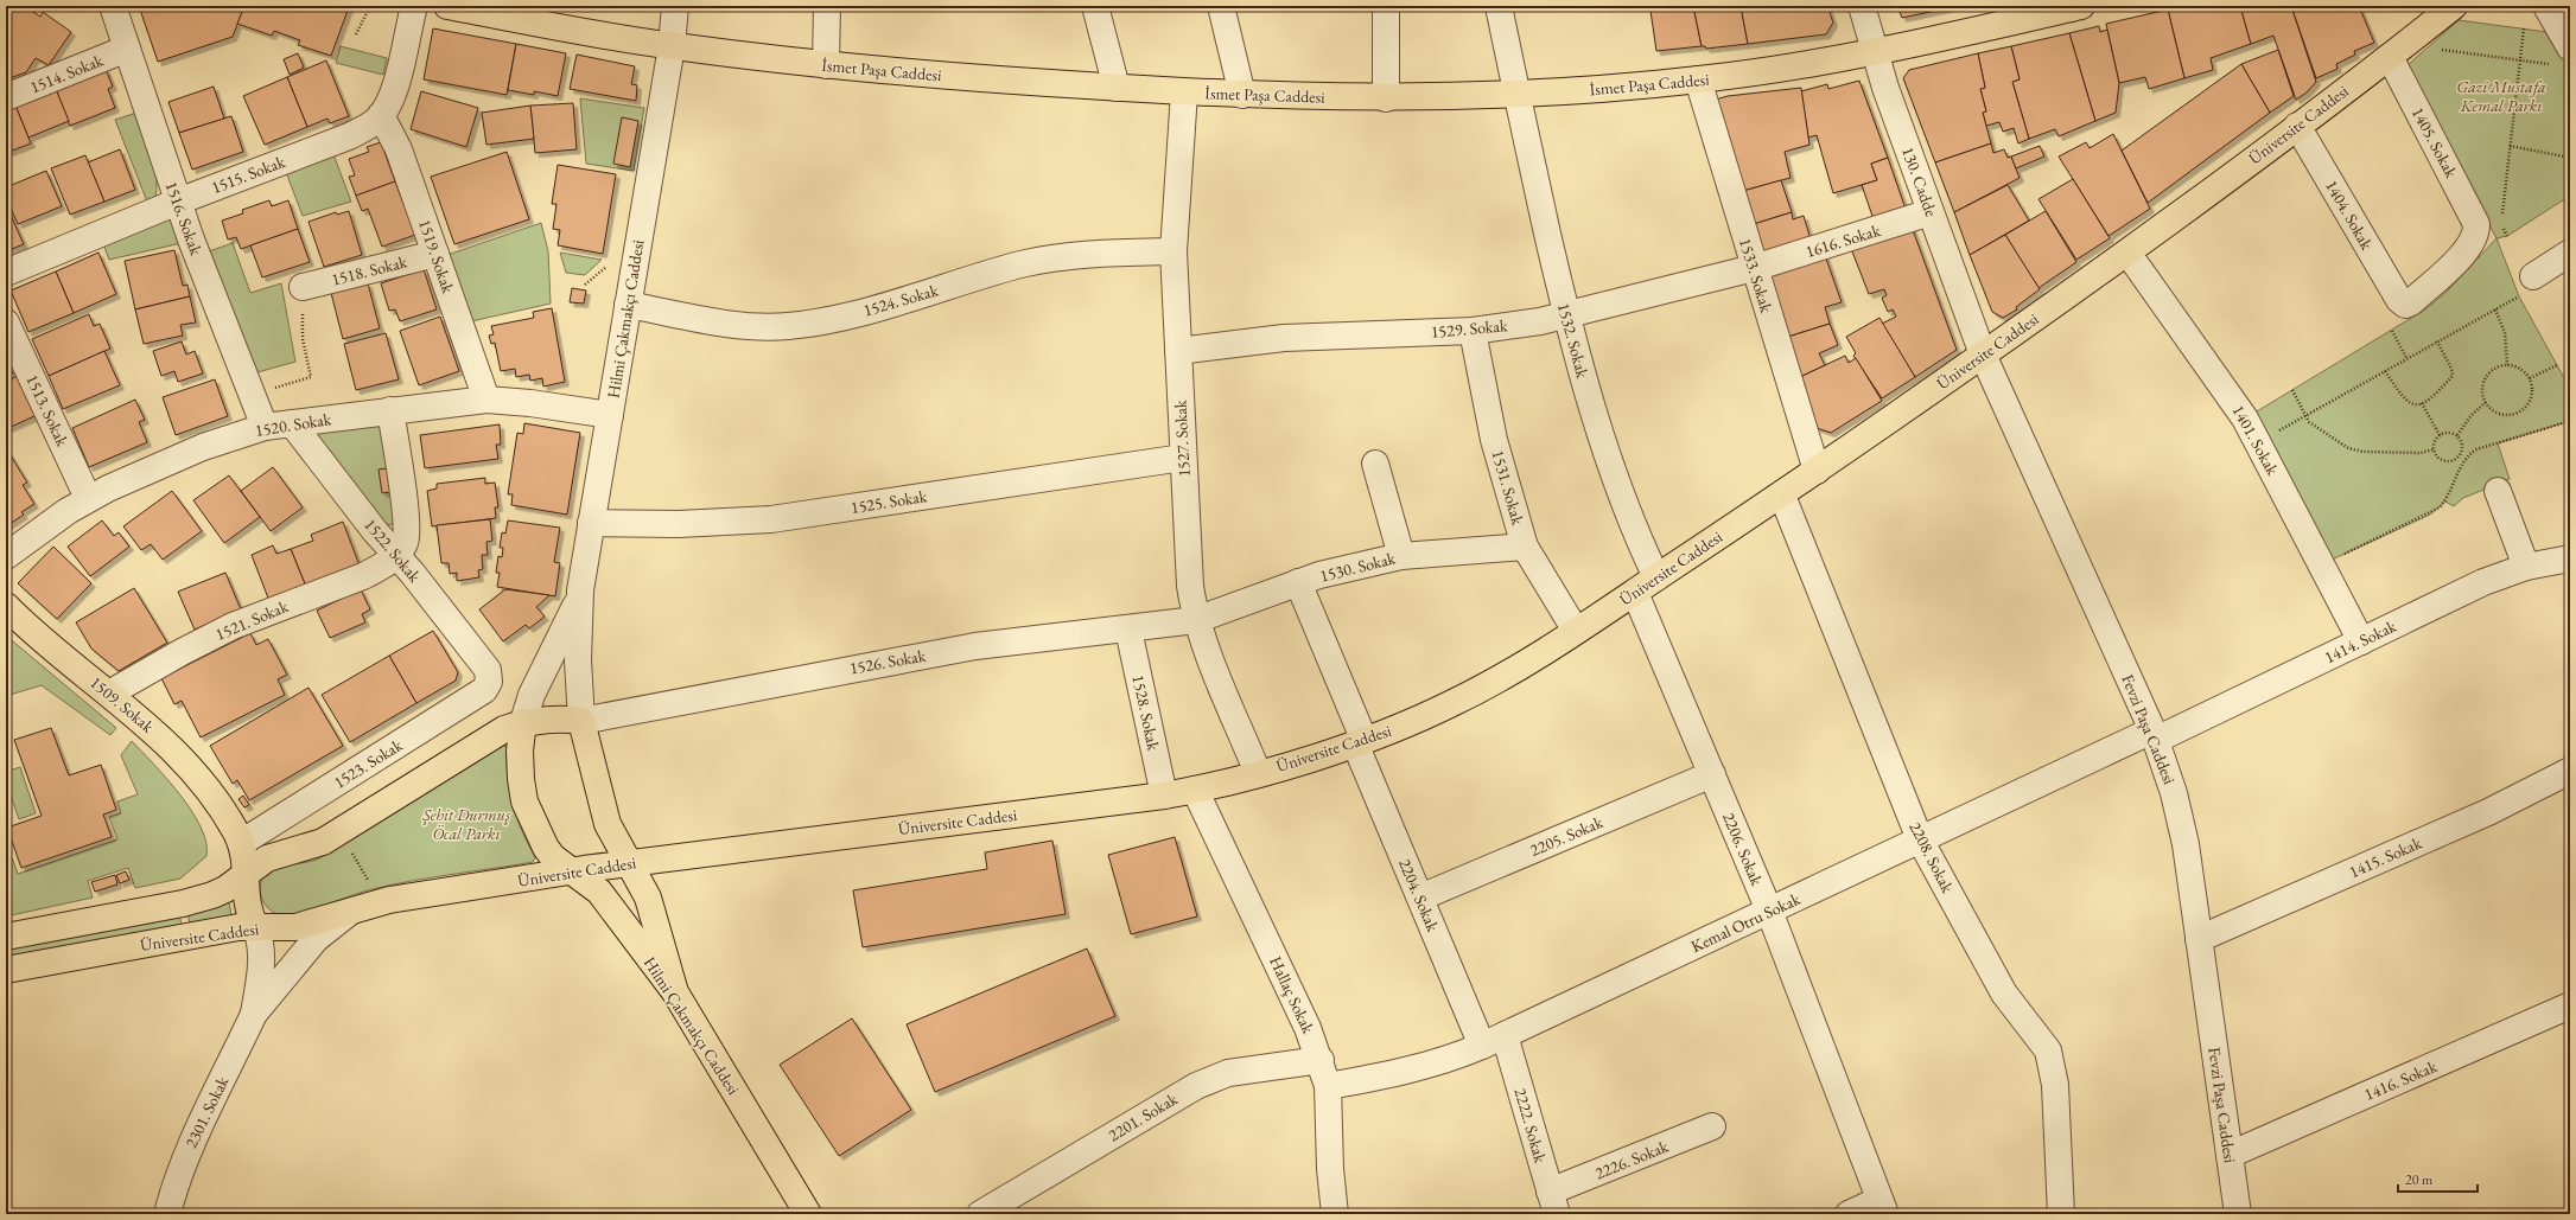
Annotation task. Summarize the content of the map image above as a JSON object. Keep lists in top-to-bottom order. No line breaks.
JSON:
{"streets":{"main road":["İsmet Paşa Caddesi","Üniversite Caddesi","Hilmi Çakmakçı Caddesi","1509. Sokak"],"street":["1514. Sokak","1405. Sokak","1515. Sokak","130. Cadde","1404. Sokak","1516. Sokak","1616. Sokak","1519. Sokak","1518. Sokak","1533. Sokak","1524. Sokak","1529. Sokak","1532. Sokak","1513. Sokak","1520. Sokak","1527. Sokak","1401. Sokak","1531. Sokak","1525. Sokak","1522. Sokak","1530. Sokak","1521. Sokak","1414. Sokak","1526. Sokak","1528. Sokak","Fevzi Paşa Caddesi","1523. Sokak","2205. Sokak","2206. Sokak","2208. Sokak","1415. Sokak","2204. Sokak","Kemal Otru Sokak","Hallaç Sokak","1416. Sokak","2301. Sokak","2201. Sokak","2222. Sokak","2226. Sokak"]},"crossings":[["İsmet Paşa Caddesi","130. Cadde"],["İsmet Paşa Caddesi","1533. Sokak"],["İsmet Paşa Caddesi","Hilmi Çakmakçı Caddesi"],["İsmet Paşa Caddesi","1532. Sokak"],["İsmet Paşa Caddesi","1527. Sokak"],["1514. Sokak","1516. Sokak"],["Üniversite Caddesi","1405. Sokak"],["Üniversite Caddesi","130. Cadde"],["Üniversite Caddesi","1404. Sokak"],["Üniversite Caddesi","1533. Sokak"],["Üniversite Caddesi","Hilmi Çakmakçı Caddesi"],["Üniversite Caddesi","1532. Sokak"],["Üniversite Caddesi","1527. Sokak"],["Üniversite Caddesi","1401. Sokak"],["Üniversite Caddesi","1531. Sokak"],["Üniversite Caddesi","1526. Sokak"],["Üniversite Caddesi","1509. Sokak"],["Üniversite Caddesi","1528. Sokak"],["Üniversite Caddesi","Fevzi Paşa Caddesi"],["Üniversite Caddesi","2206. Sokak"],["Üniversite Caddesi","2208. Sokak"],["Üniversite Caddesi","2204. Sokak"],["Üniversite Caddesi","Hallaç Sokak"],["Üniversite Caddesi","2301. Sokak"],["1405. Sokak","1404. Sokak"],["1515. Sokak","1516. Sokak"],["1515. Sokak","1519. Sokak"],["130. Cadde","1616. Sokak"],["130. Cadde","Fevzi Paşa Caddesi"],["1516. Sokak","1520. Sokak"],["1616. Sokak","1533. Sokak"],["1616. Sokak","1529. Sokak"],["1519. Sokak","1518. Sokak"],["1519. Sokak","1520. Sokak"],["1533. Sokak","1529. Sokak"],["1524. Sokak","Hilmi Çakmakçı Caddesi"],["1524. Sokak","1527. Sokak"],["Hilmi Çakmakçı Caddesi","1520. Sokak"],["Hilmi Çakmakçı Caddesi","1525. Sokak"],["Hilmi Çakmakçı Caddesi","1526. Sokak"],["1529. Sokak","1532. Sokak"],["1529. Sokak","1527. Sokak"],["1529. Sokak","1531. Sokak"],["1513. Sokak","1520. Sokak"],["1520. Sokak","1522. Sokak"],["1527. Sokak","1525. Sokak"],["1527. Sokak","1530. Sokak"],["1527. Sokak","1526. Sokak"],["1401. Sokak","1414. Sokak"],["1531. Sokak","1530. Sokak"],["1522. Sokak","1521. Sokak"],["1522. Sokak","1523. Sokak"],["1530. Sokak","1526. Sokak"],["1530. Sokak","2204. Sokak"],["1521. Sokak","1509. Sokak"],["1414. Sokak","Fevzi Paşa Caddesi"],["1414. Sokak","Kemal Otru Sokak"],["1526. Sokak","1528. Sokak"],["1509. Sokak","1523. Sokak"],["1509. Sokak","2301. Sokak"],["Fevzi Paşa Caddesi","1415. Sokak"],["Fevzi Paşa Caddesi","Kemal Otru Sokak"],["Fevzi Paşa Caddesi","1416. Sokak"],["2205. Sokak","2206. Sokak"],["2205. Sokak","2204. Sokak"],["2206. Sokak","Kemal Otru Sokak"],["2208. Sokak","Kemal Otru Sokak"],["2204. Sokak","Kemal Otru Sokak"],["2204. Sokak","2222. Sokak"],["Kemal Otru Sokak","Hallaç Sokak"],["Kemal Otru Sokak","2222. Sokak"],["Hallaç Sokak","2201. Sokak"],["2222. Sokak","2226. Sokak"]],"parks":["Gazi Mustafa Kemal Parkı","Şehit Durmuş Öcal Parkı"],"scale_bar":"20 m"}
